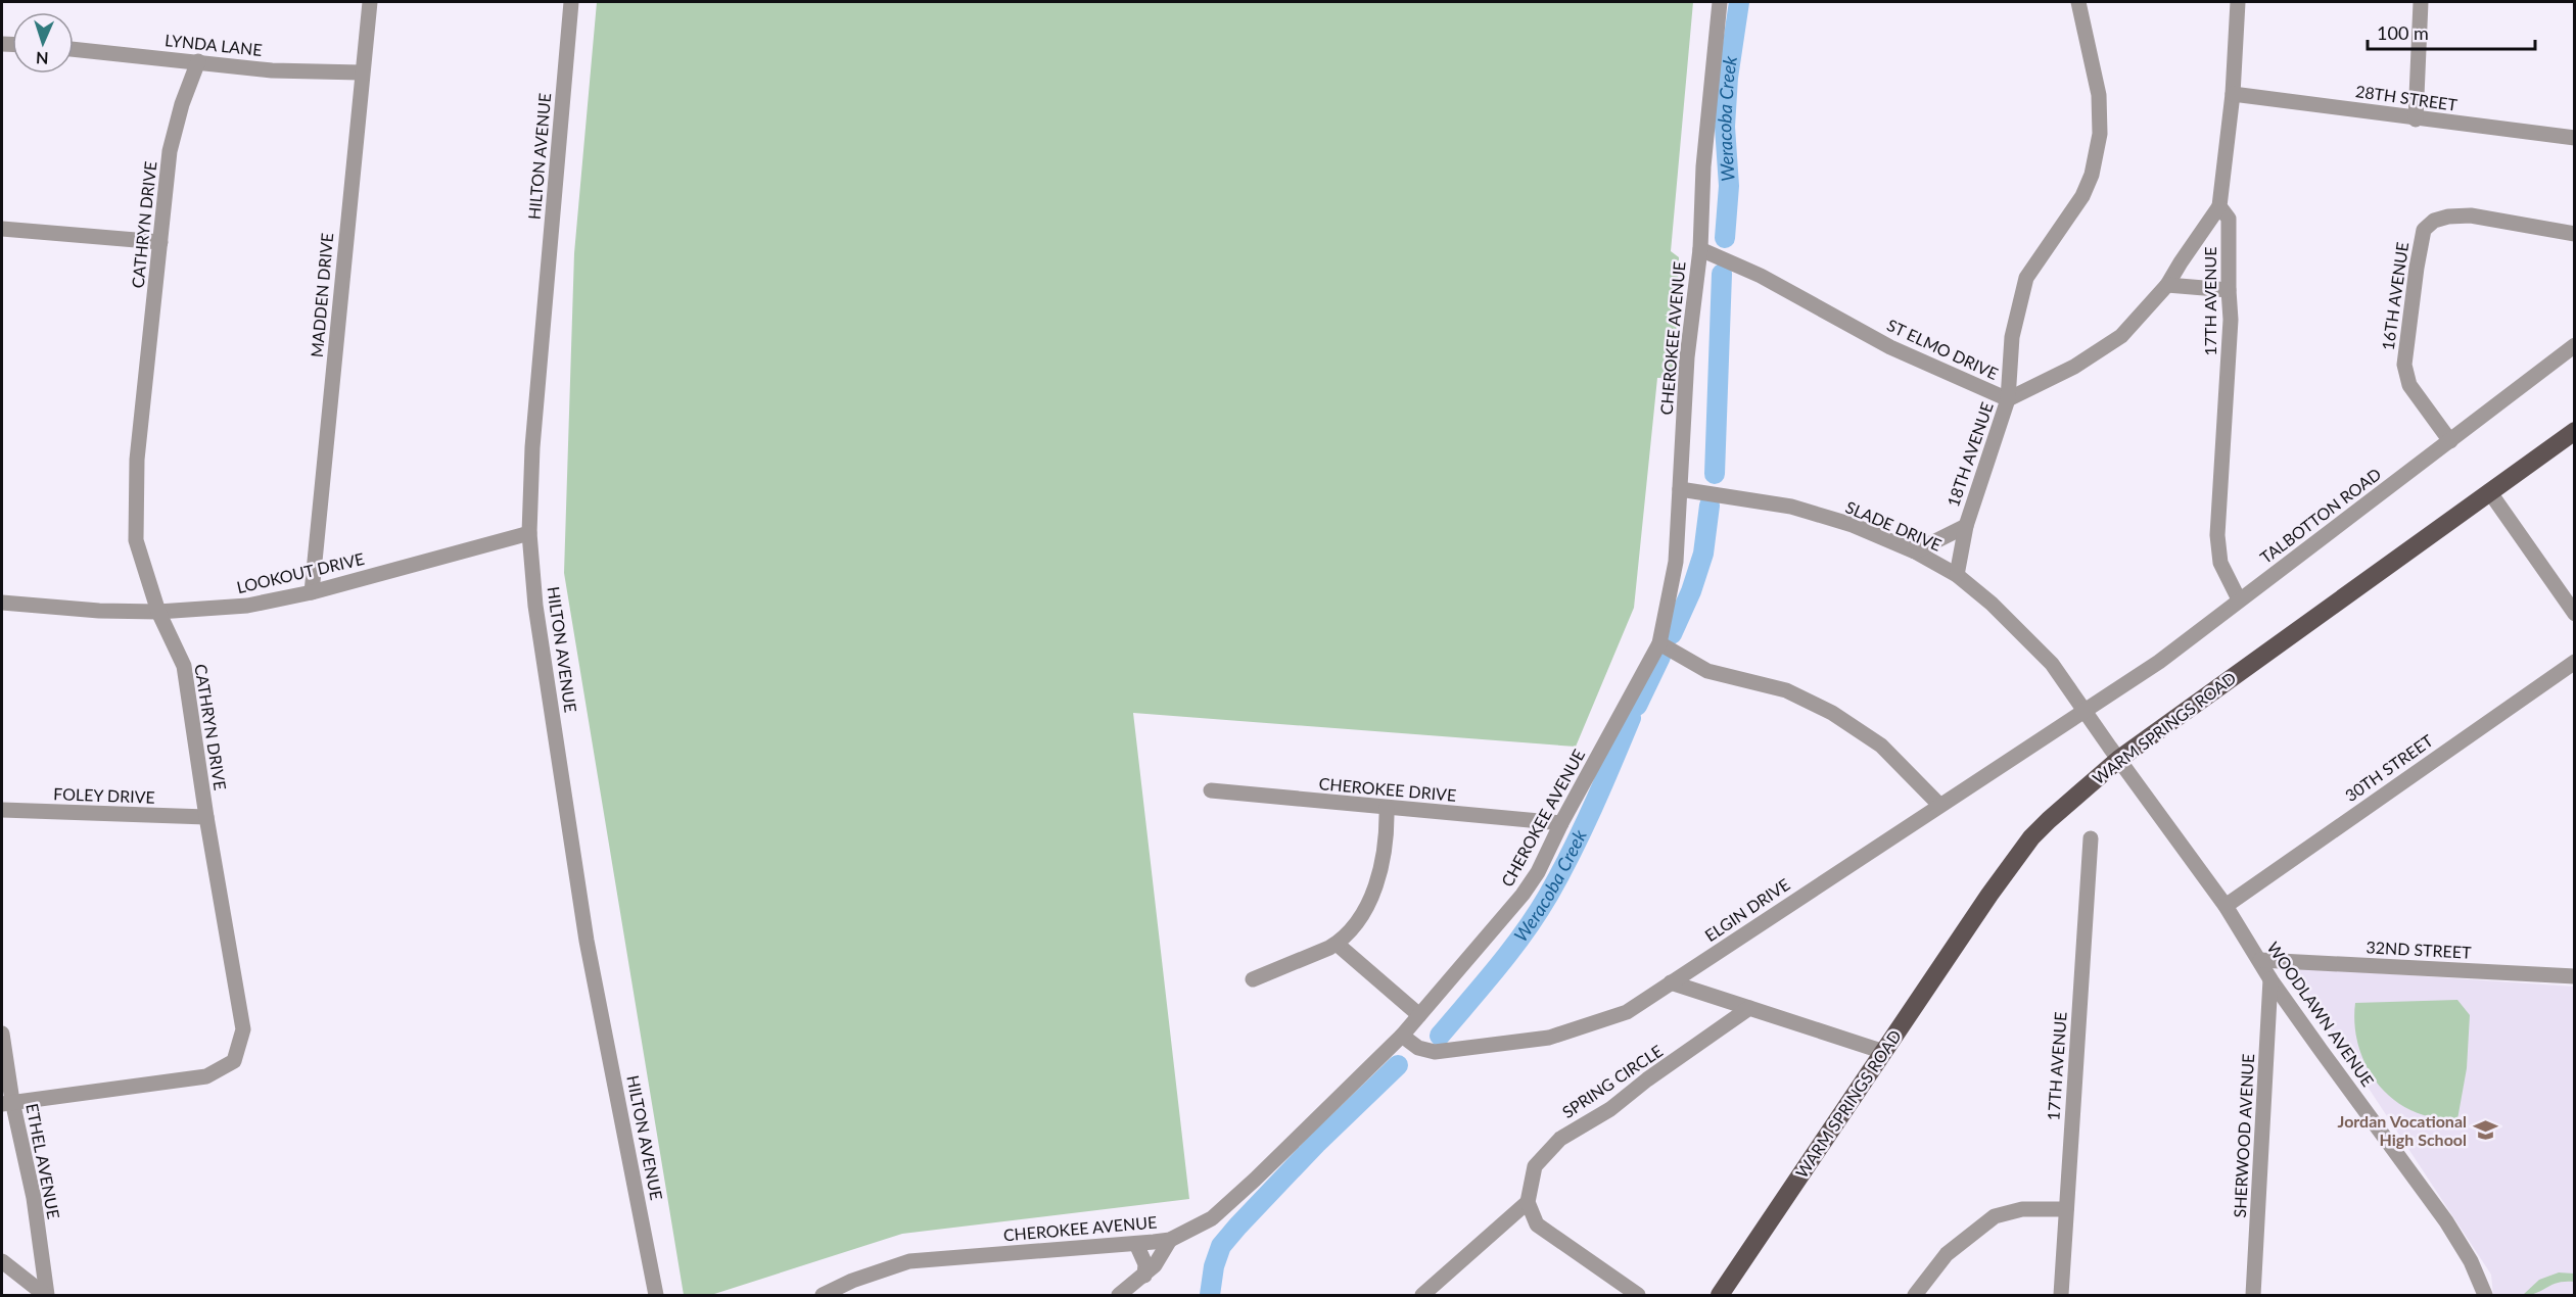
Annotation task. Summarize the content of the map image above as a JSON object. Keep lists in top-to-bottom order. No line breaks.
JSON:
{"streets":{"main road":["WARM SPRINGS ROAD"],"street":["LYNDA LANE","28TH STREET","HILTON AVENUE","CATHRYN DRIVE","MADDEN DRIVE","16TH AVENUE","17TH AVENUE","CHEROKEE AVENUE","ST ELMO DRIVE","18TH AVENUE","TALBOTTON ROAD","SLADE DRIVE","LOOKOUT DRIVE","30TH STREET","CHEROKEE DRIVE","FOLEY DRIVE","ELGIN DRIVE","32ND STREET","WOODLAWN AVENUE","SPRING CIRCLE","SHERWOOD AVENUE","ETHEL AVENUE"]},"crossings":[["LYNDA LANE","CATHRYN DRIVE"],["LYNDA LANE","MADDEN DRIVE"],["28TH STREET","17TH AVENUE"],["HILTON AVENUE","LOOKOUT DRIVE"],["CATHRYN DRIVE","LOOKOUT DRIVE"],["CATHRYN DRIVE","FOLEY DRIVE"],["CATHRYN DRIVE","ETHEL AVENUE"],["MADDEN DRIVE","LOOKOUT DRIVE"],["16TH AVENUE","TALBOTTON ROAD"],["17TH AVENUE","ST ELMO DRIVE"],["17TH AVENUE","TALBOTTON ROAD"],["CHEROKEE AVENUE","ST ELMO DRIVE"],["CHEROKEE AVENUE","SLADE DRIVE"],["CHEROKEE AVENUE","CHEROKEE DRIVE"],["CHEROKEE AVENUE","ELGIN DRIVE"],["ST ELMO DRIVE","18TH AVENUE"],["18TH AVENUE","SLADE DRIVE"],["TALBOTTON ROAD","SLADE DRIVE"],["TALBOTTON ROAD","ELGIN DRIVE"],["SLADE DRIVE","WARM SPRINGS ROAD"],["SLADE DRIVE","ELGIN DRIVE"],["SLADE DRIVE","WOODLAWN AVENUE"],["WARM SPRINGS ROAD","WOODLAWN AVENUE"],["30TH STREET","WOODLAWN AVENUE"],["32ND STREET","WOODLAWN AVENUE"],["WOODLAWN AVENUE","SHERWOOD AVENUE"]],"water":["Weracoba Creek"],"places":{"school or university":["Jordan Vocational High School"]},"scale_bar":"100 m","north":"bottom"}
